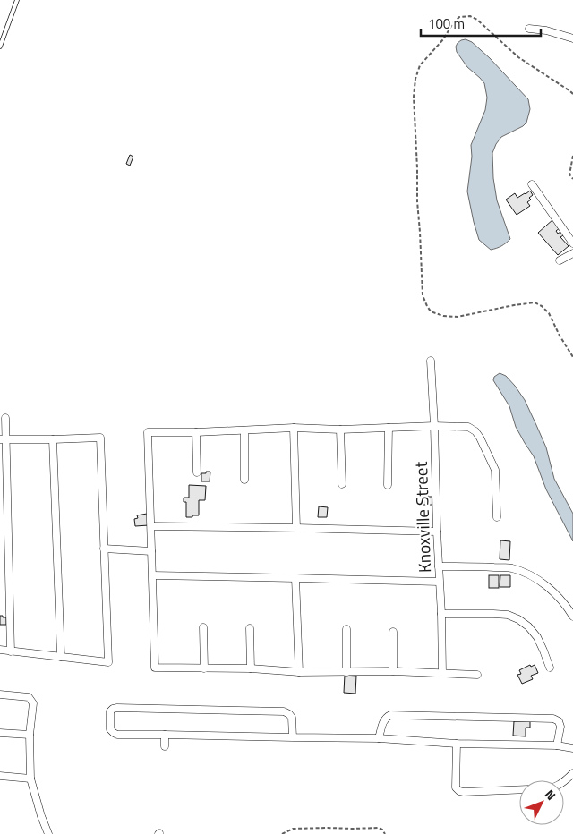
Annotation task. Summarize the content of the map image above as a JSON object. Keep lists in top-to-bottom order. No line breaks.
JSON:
{"streets":{"street":["Knoxville Street"]},"scale_bar":"100 m","north":"top right"}
